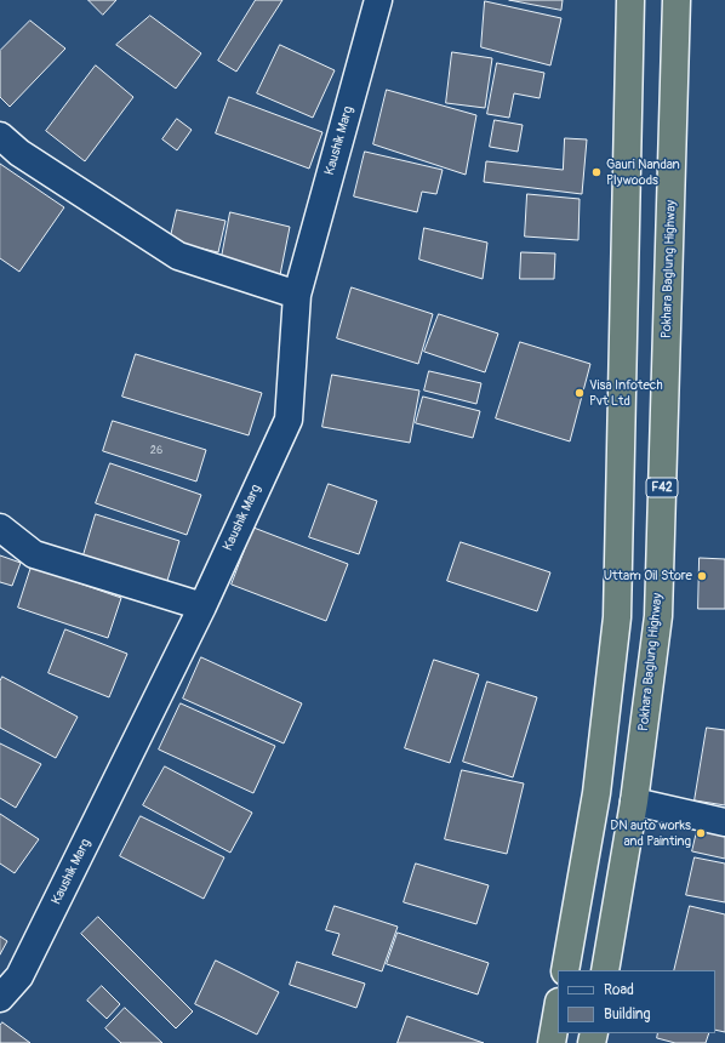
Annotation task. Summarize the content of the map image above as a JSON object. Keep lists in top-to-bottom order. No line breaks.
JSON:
{"streets":{"highway":["Pokhara Baglung Highway","F42"],"street":["Kaushik Marg"]},"places":["Gauri Nandan Plywoods","Visa Infotech Pvt Ltd","Uttam Oil Store","DN auto works and Painting"],"house_numbers":["26"],"legend":["Road","Building"]}
